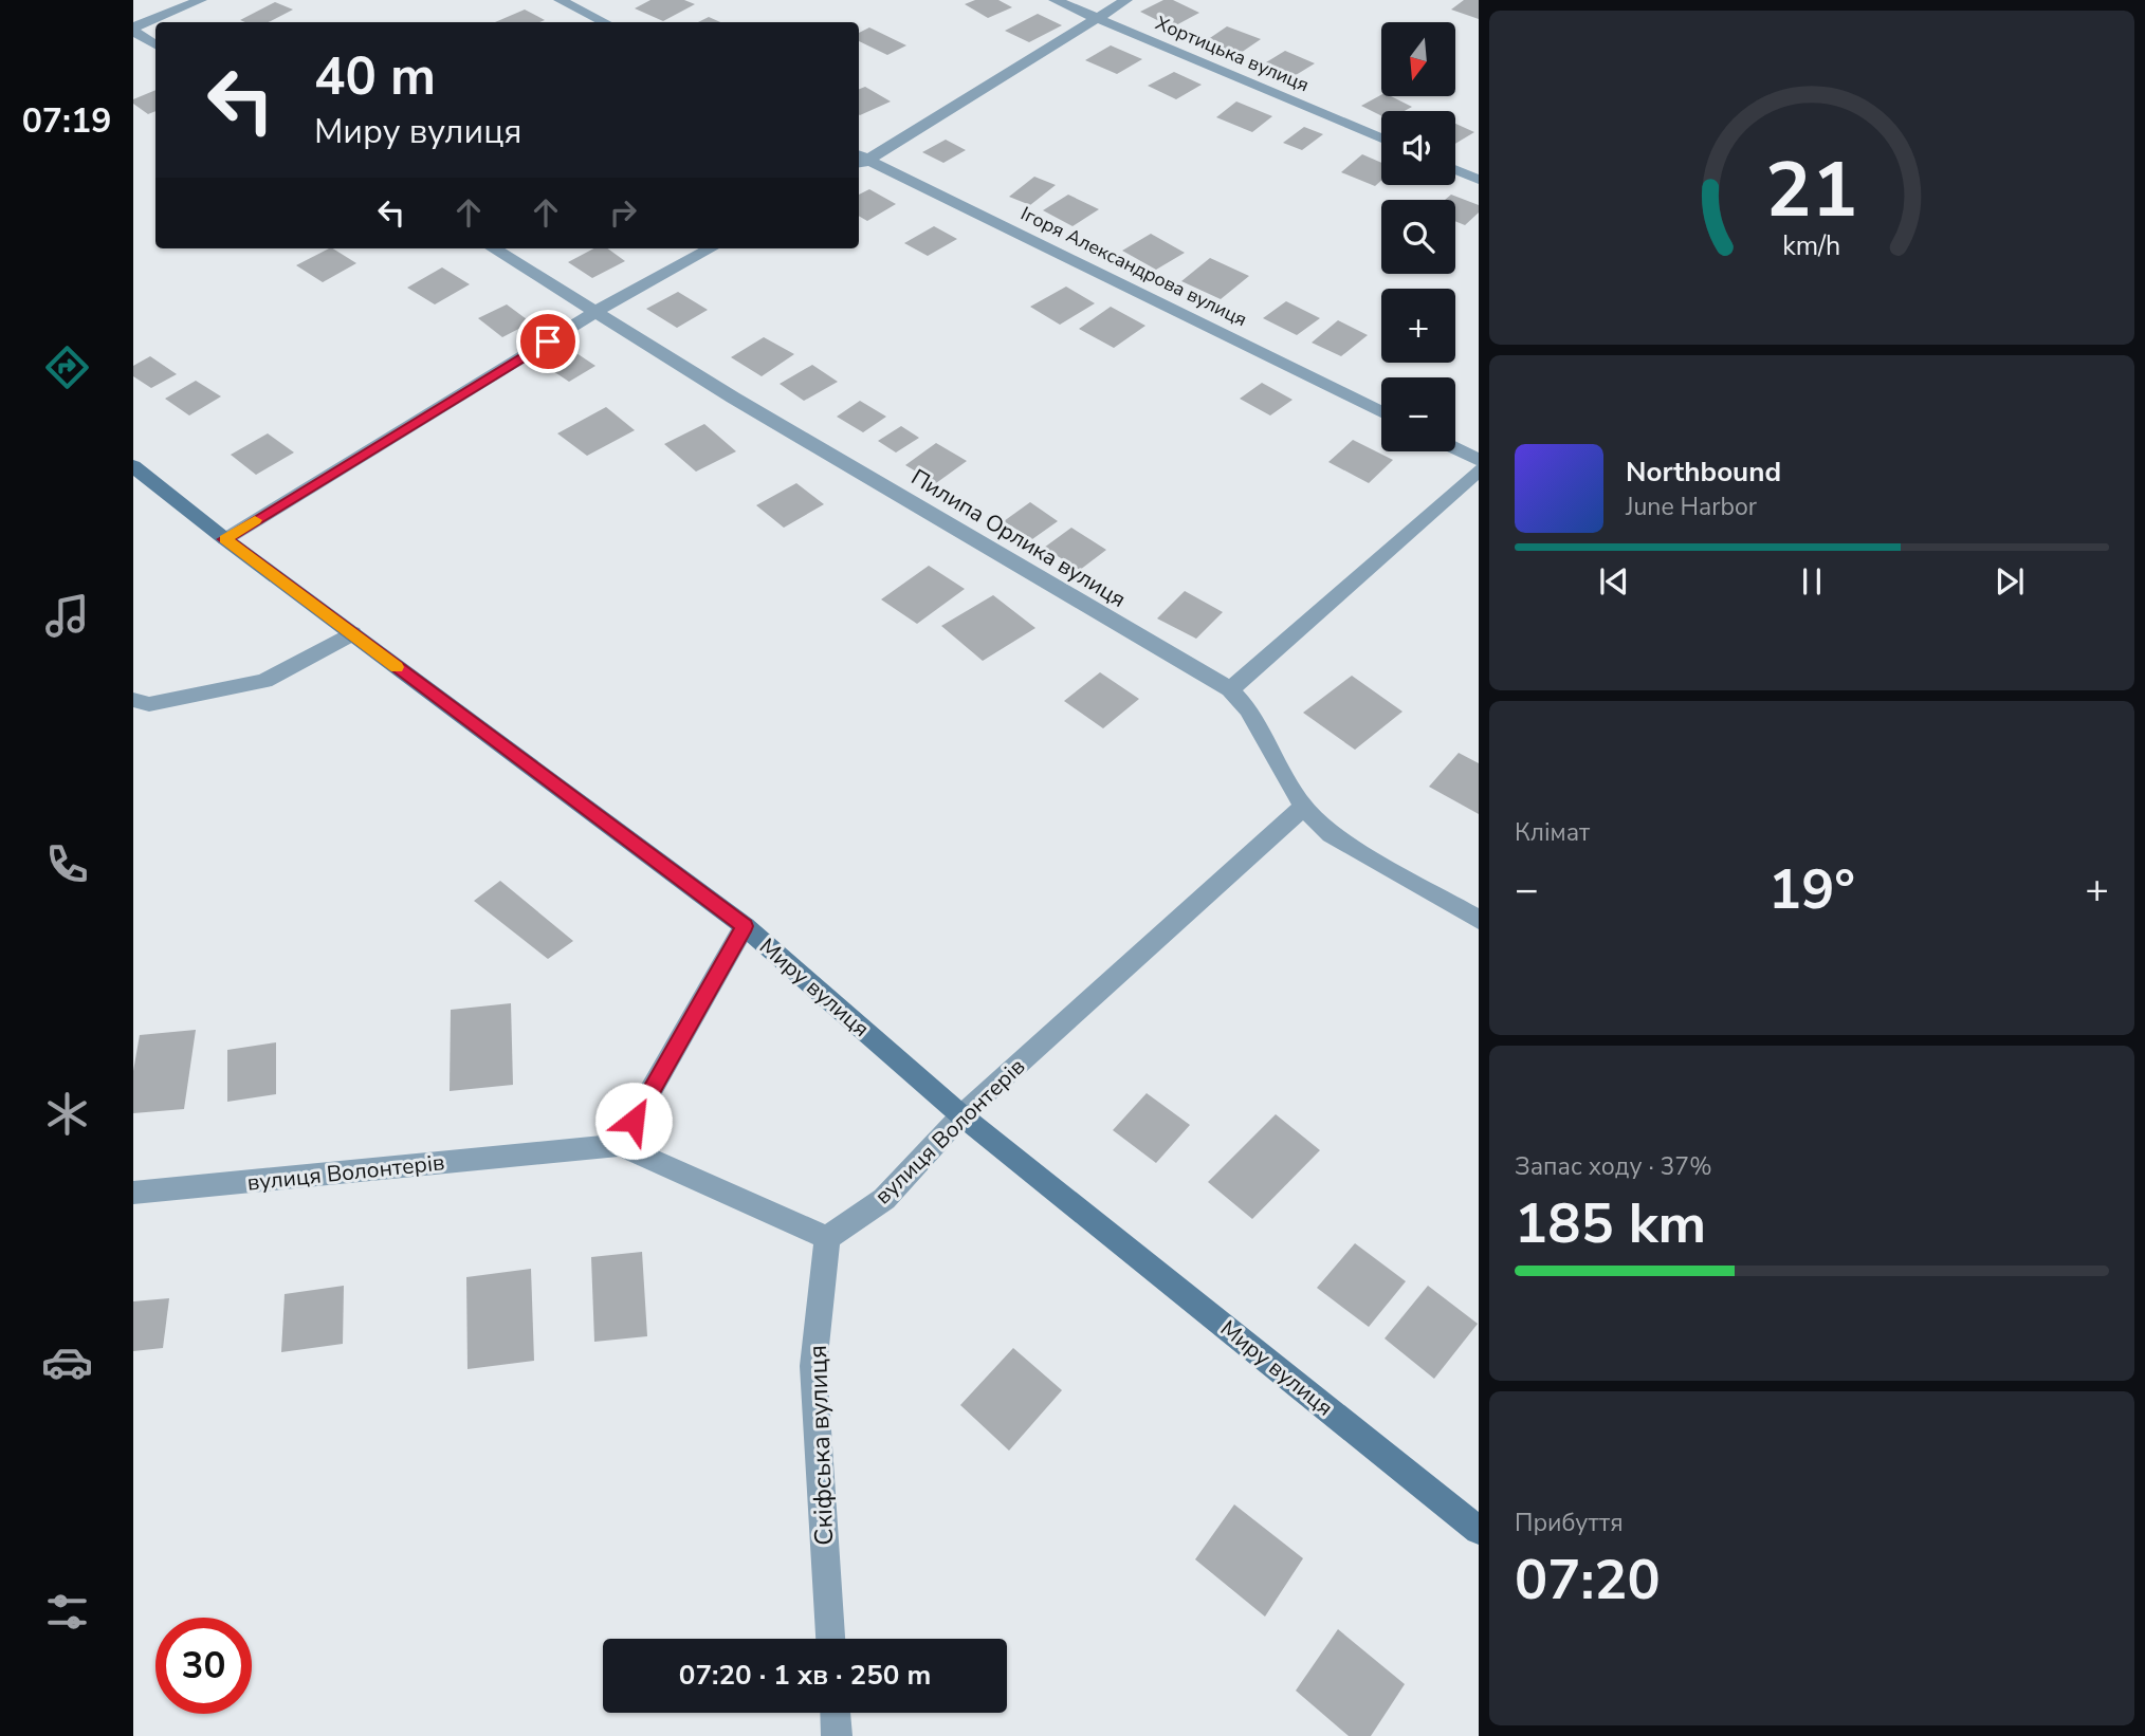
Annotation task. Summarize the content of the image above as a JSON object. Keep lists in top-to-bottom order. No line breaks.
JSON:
{"streets":{"street":["Хортицька вулиця","Ігоря Александрова вулиця","Пилипа Орлика вулиця","Миру вулиця","вулиця Волонтерів","Скіфська вулиця"]},"crossings":[["Пилипа Орлика вулиця","вулиця Волонтерів"],["Миру вулиця","вулиця Волонтерів"],["вулиця Волонтерів","Скіфська вулиця"]],"north":"bottom","page":{"tabs":"07:19","map_buttons":["+","−"],"turn":["40 m","Миру вулиця"],"song":["Northbound","June Harbor"],"tile":["Клімат",["Запас ходу · 37%","185 km"],["Прибуття","07:20"]],"heat":["−","19°","+"],"limit":"30","trip":"07:20 · 1 хв · 250 m","gauge":["21","km/h"]}}
